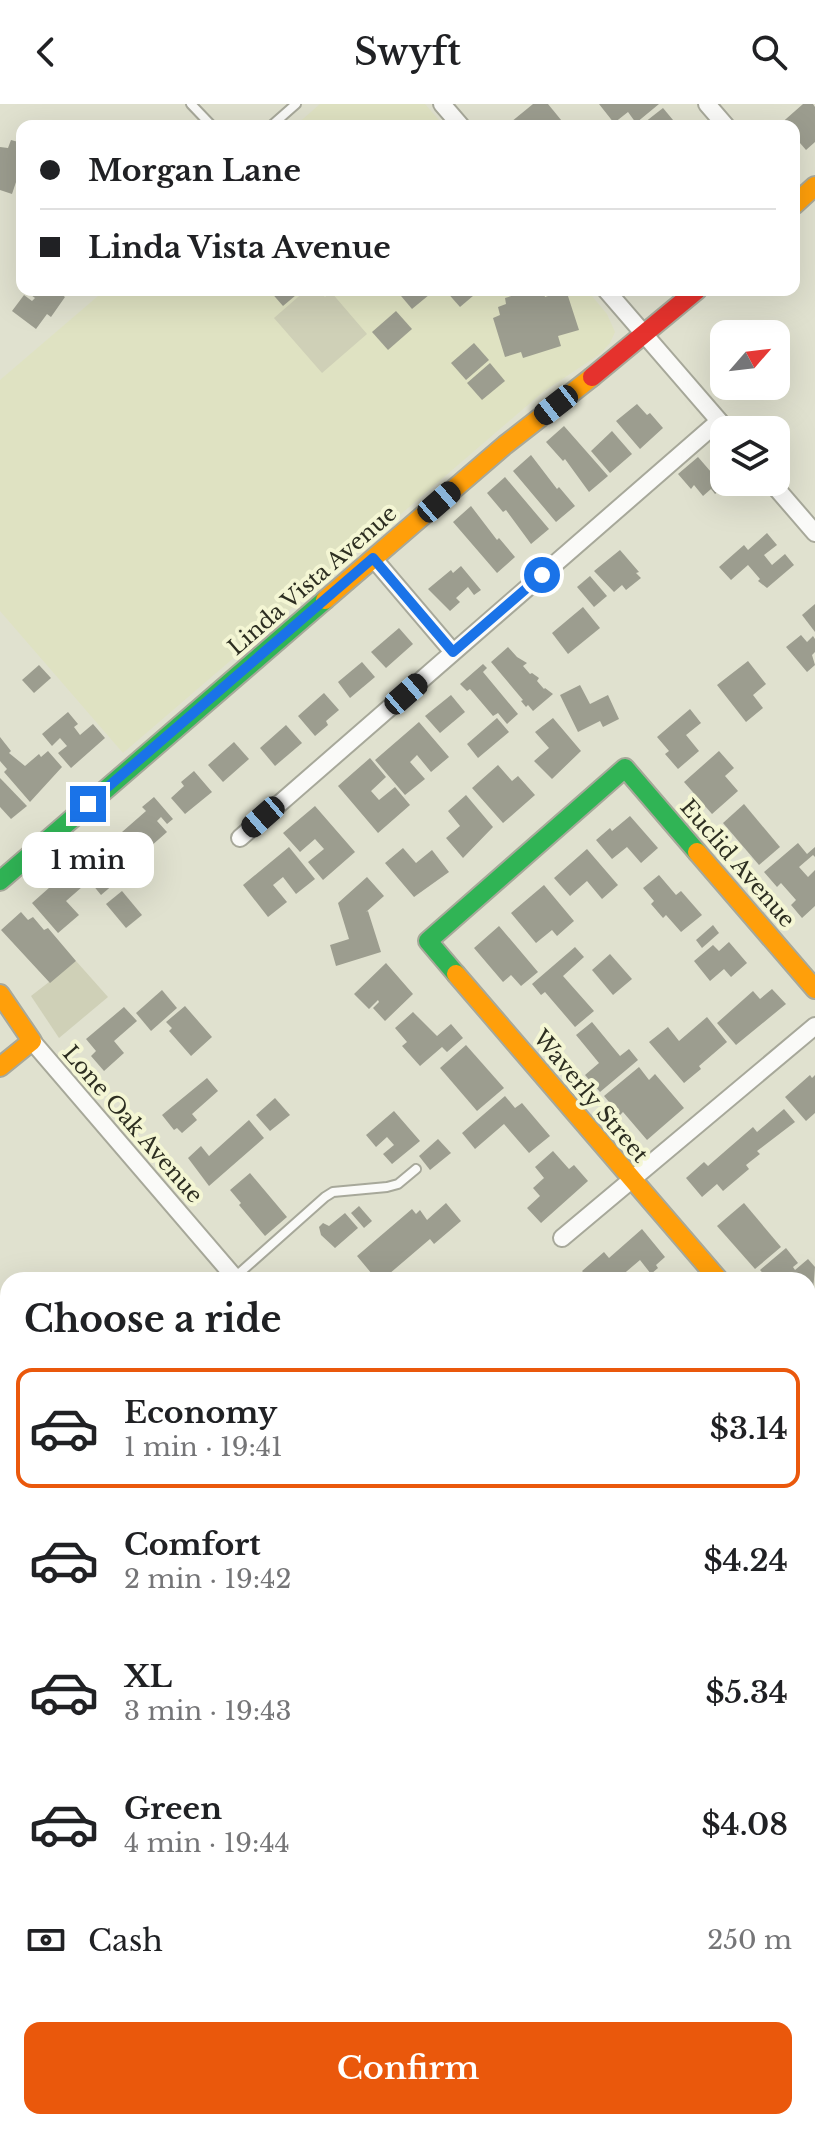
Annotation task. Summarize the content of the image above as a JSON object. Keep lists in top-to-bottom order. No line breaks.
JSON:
{"streets":{"street":["Linda Vista Avenue","Euclid Avenue","Waverly Street","Lone Oak Avenue"]},"crossings":[["Euclid Avenue","Waverly Street"]],"north":"top right","page":{"header":"Swyft","banner":["Morgan Lane","Linda Vista Avenue"],"bubble":"1 min","heading":"Choose a ride","list":[{"name":"Economy","note":"1 min · 19:41","value":"$3.14"},{"name":"Comfort","note":"2 min · 19:42","value":"$4.24"},{"name":"XL","note":"3 min · 19:43","value":"$5.34"},{"name":"Green","note":"4 min · 19:44","value":"$4.08"}],"pay":["Cash","250 m"],"buttons":"Confirm"}}
